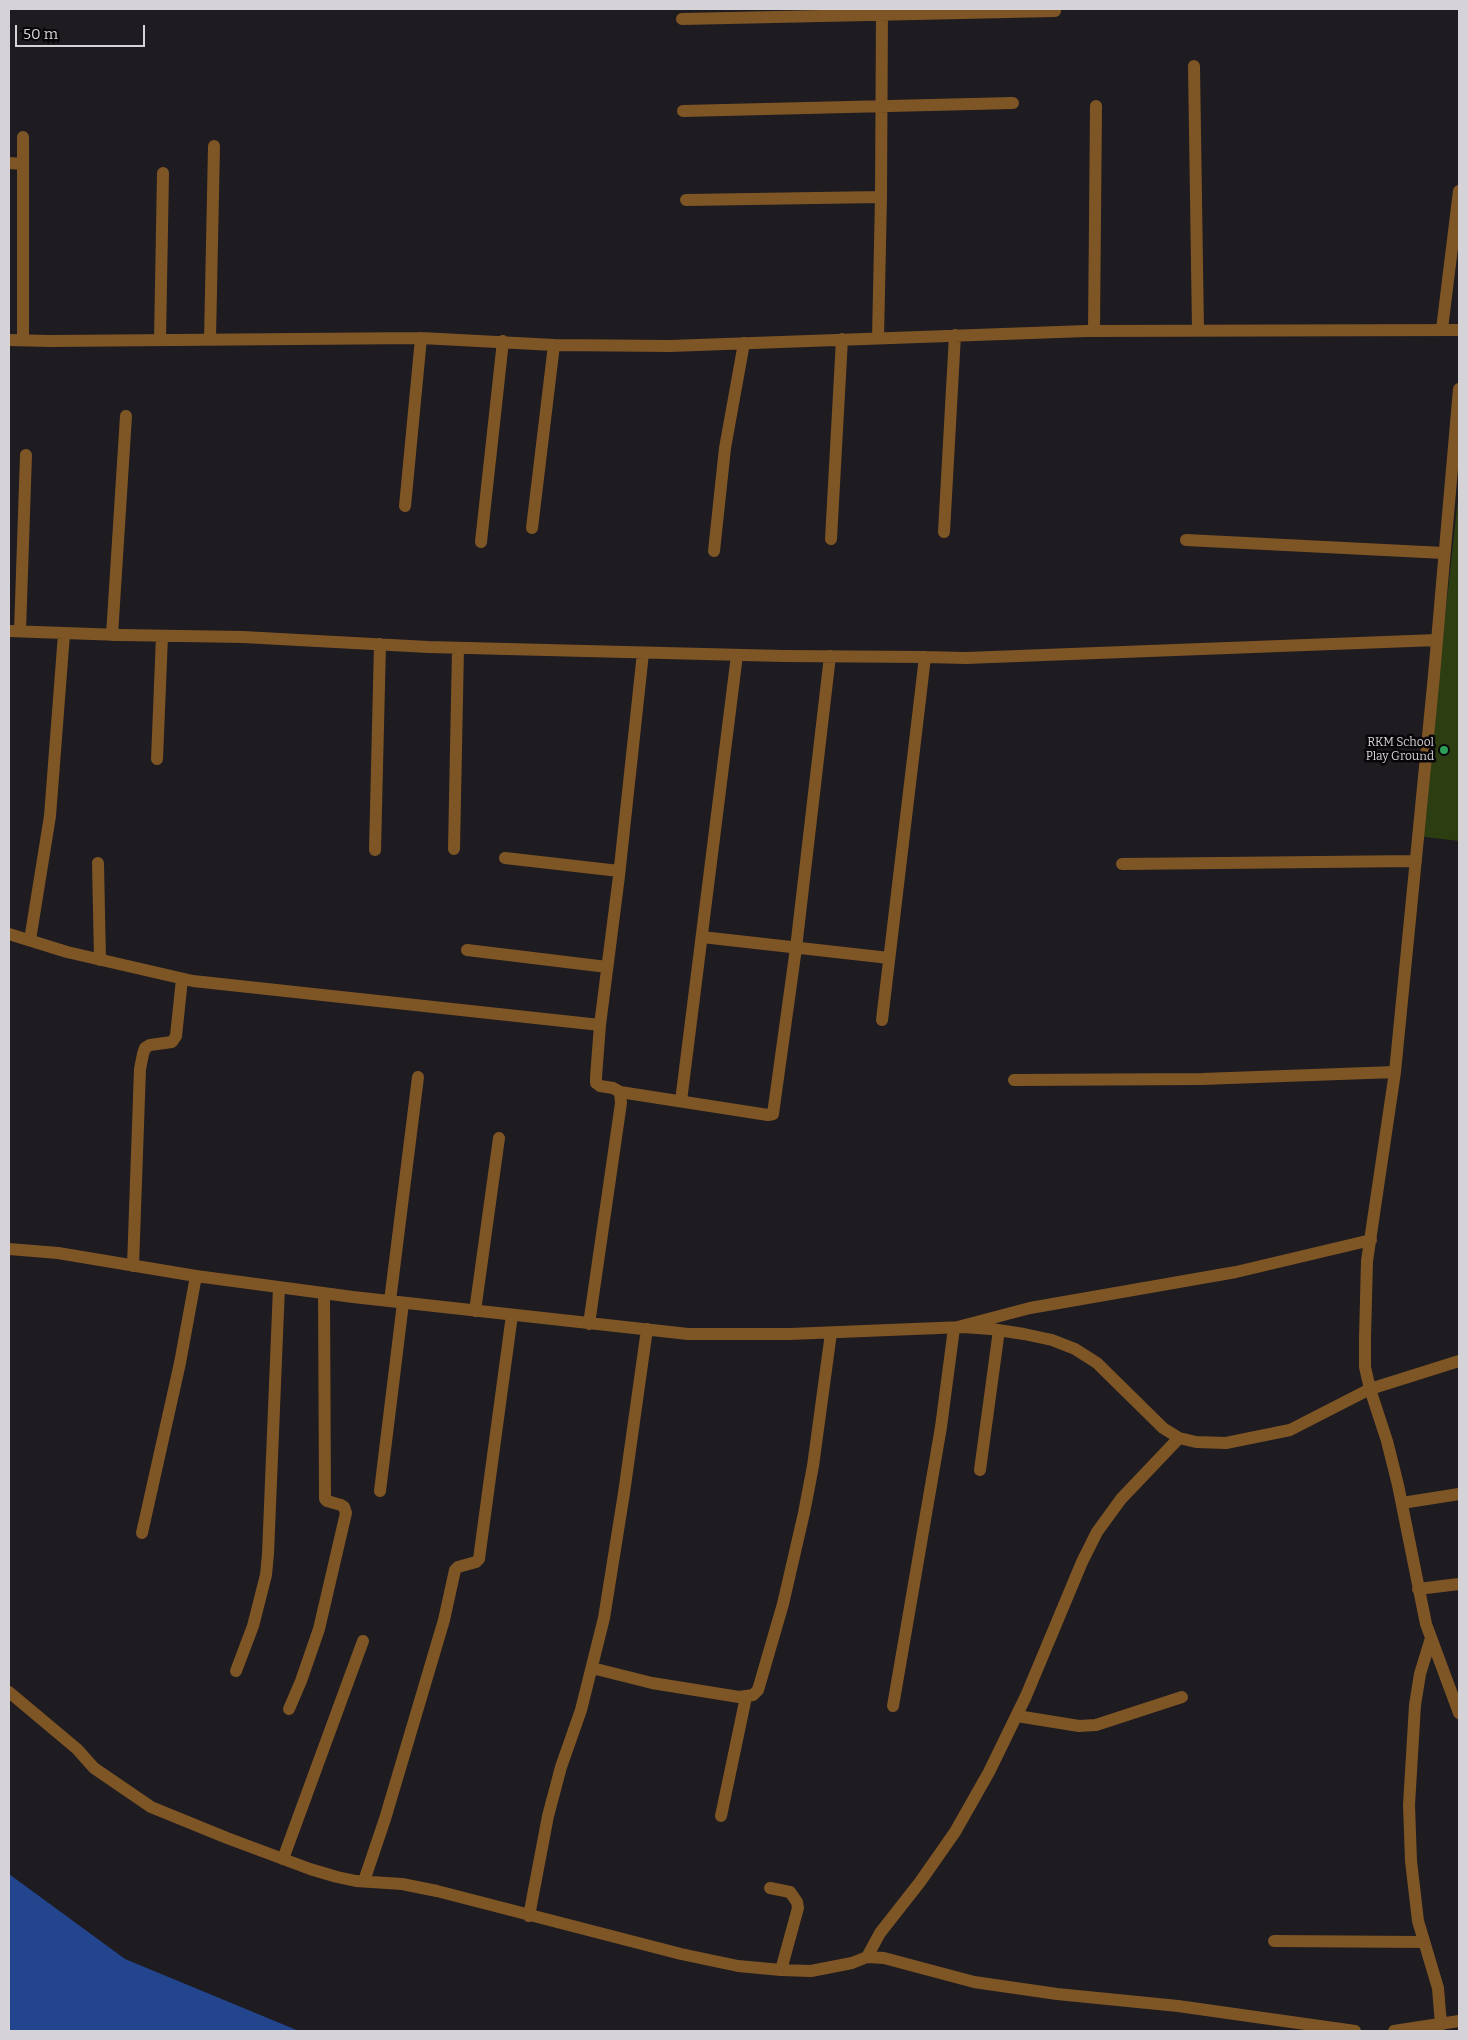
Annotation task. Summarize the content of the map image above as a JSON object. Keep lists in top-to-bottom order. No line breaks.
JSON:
{"places":["RKM School Play Ground"],"scale_bar":"50 m"}
